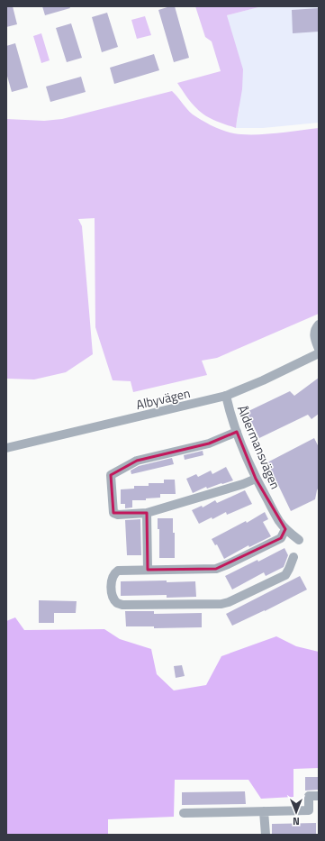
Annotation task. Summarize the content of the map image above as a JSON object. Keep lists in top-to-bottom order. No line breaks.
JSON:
{"streets":{"street":["Albyvägen","Åldermansvägen"]},"crossings":[["Albyvägen","Åldermansvägen"]],"north":"bottom"}
